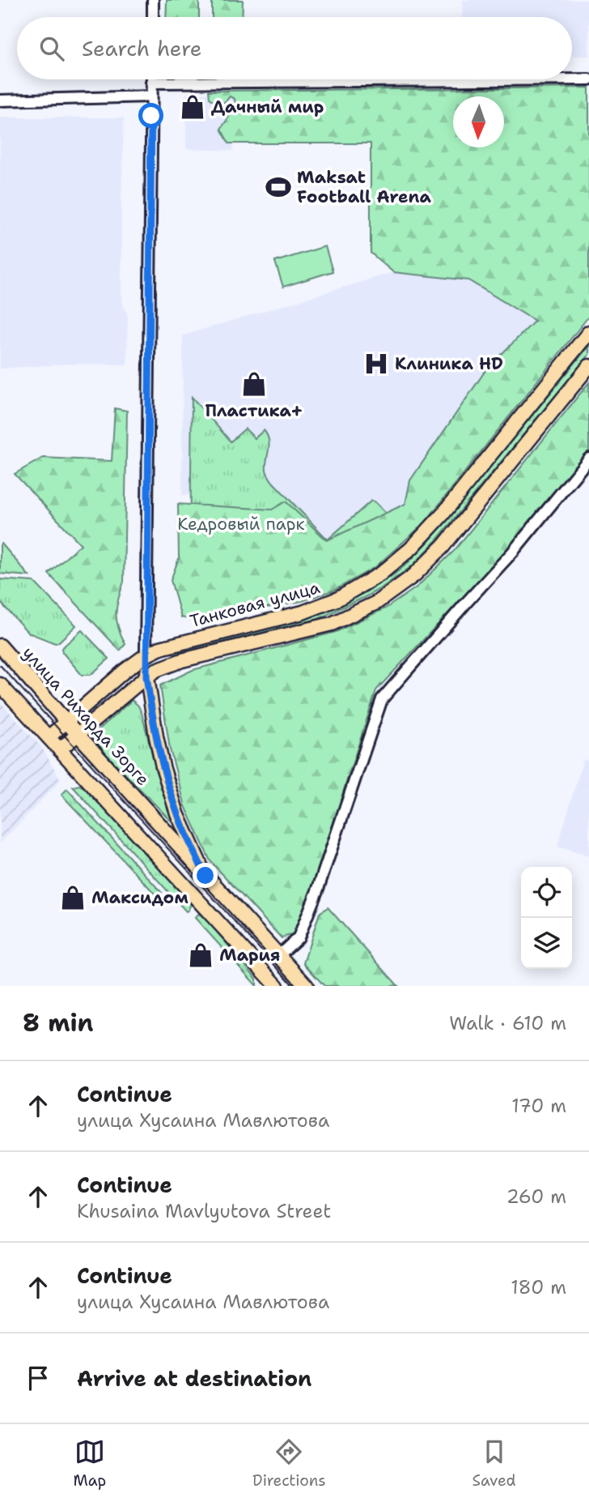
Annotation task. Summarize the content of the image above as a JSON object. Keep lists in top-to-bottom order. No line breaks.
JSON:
{"streets":{"main road":["Танковая улица","улица Рихарда Зорге"]},"crossings":[["Танковая улица","улица Рихарда Зорге"]],"parks":["Кедровый парк"],"places":{"shop":["Дачный мир","Пластика+","Максидом","Мария"],"sports":["Maksat Football Arena"],"hospital":["Клиника HD"]},"north":"bottom","page":{"search":"Search here","heading":["8 min","Walk · 610 m"],"list":[["Continue","улица Хусаина Мавлютова","170 m"],["Continue","Khusaina Mavlyutova Street","260 m"],["Continue","улица Хусаина Мавлютова","180 m"],"Arrive at destination"],"nav":["Map","Directions","Saved"]}}
